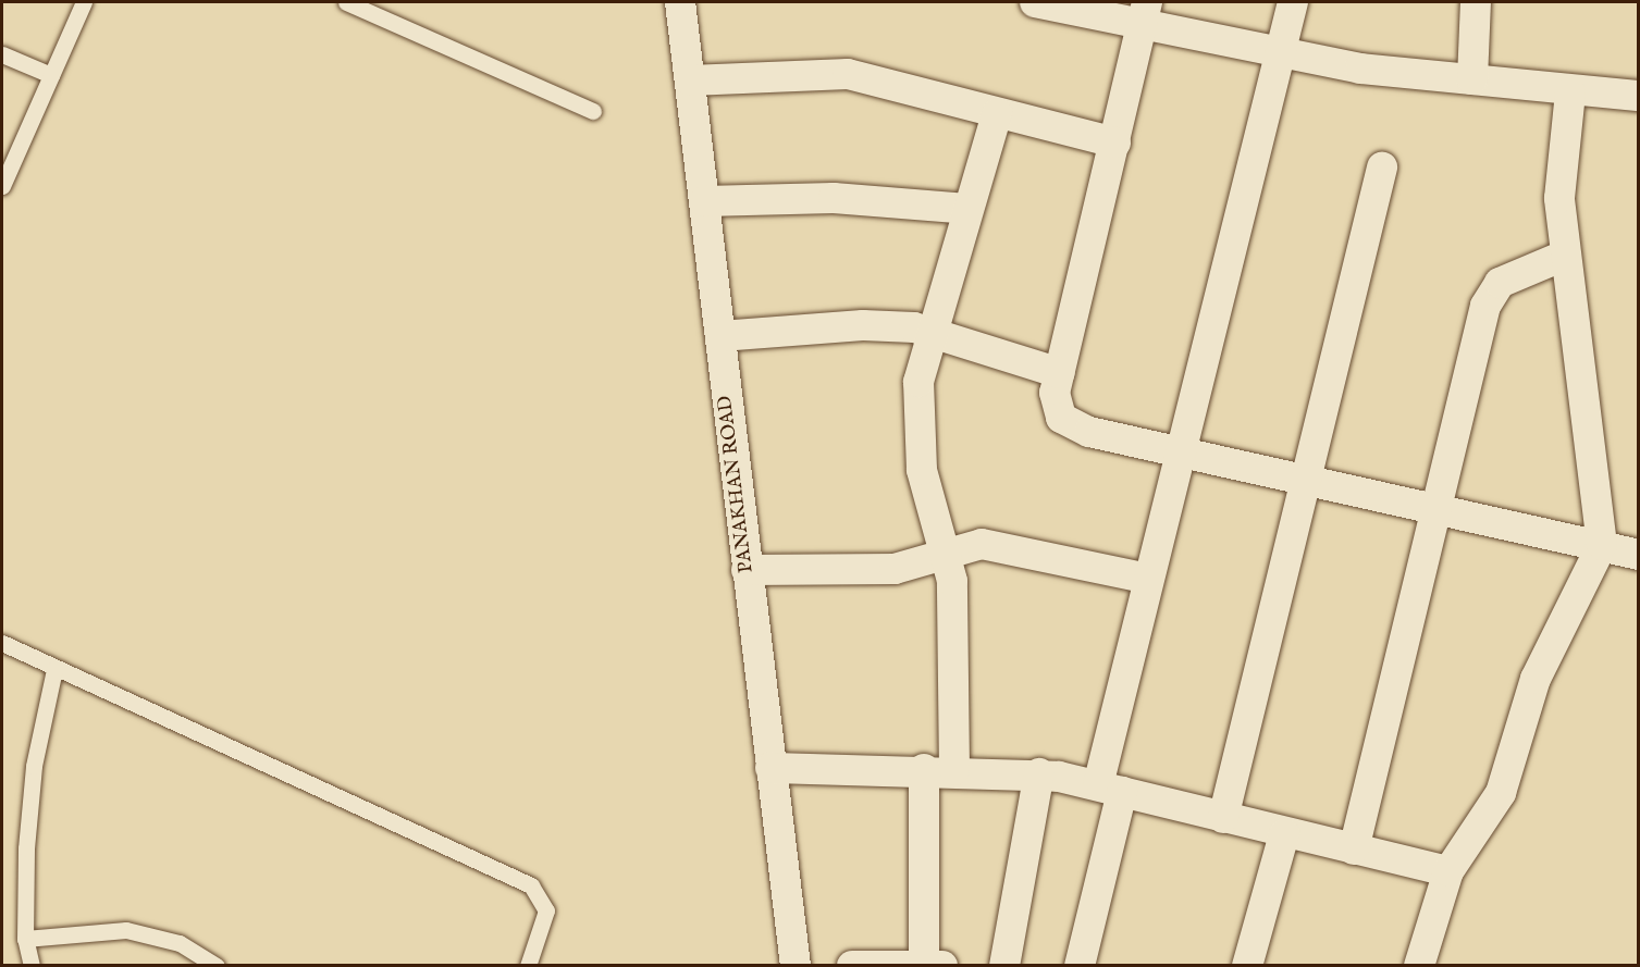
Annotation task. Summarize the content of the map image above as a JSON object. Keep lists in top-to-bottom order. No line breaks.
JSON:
{"streets":{"street":["PANAKHAN ROAD"]}}
